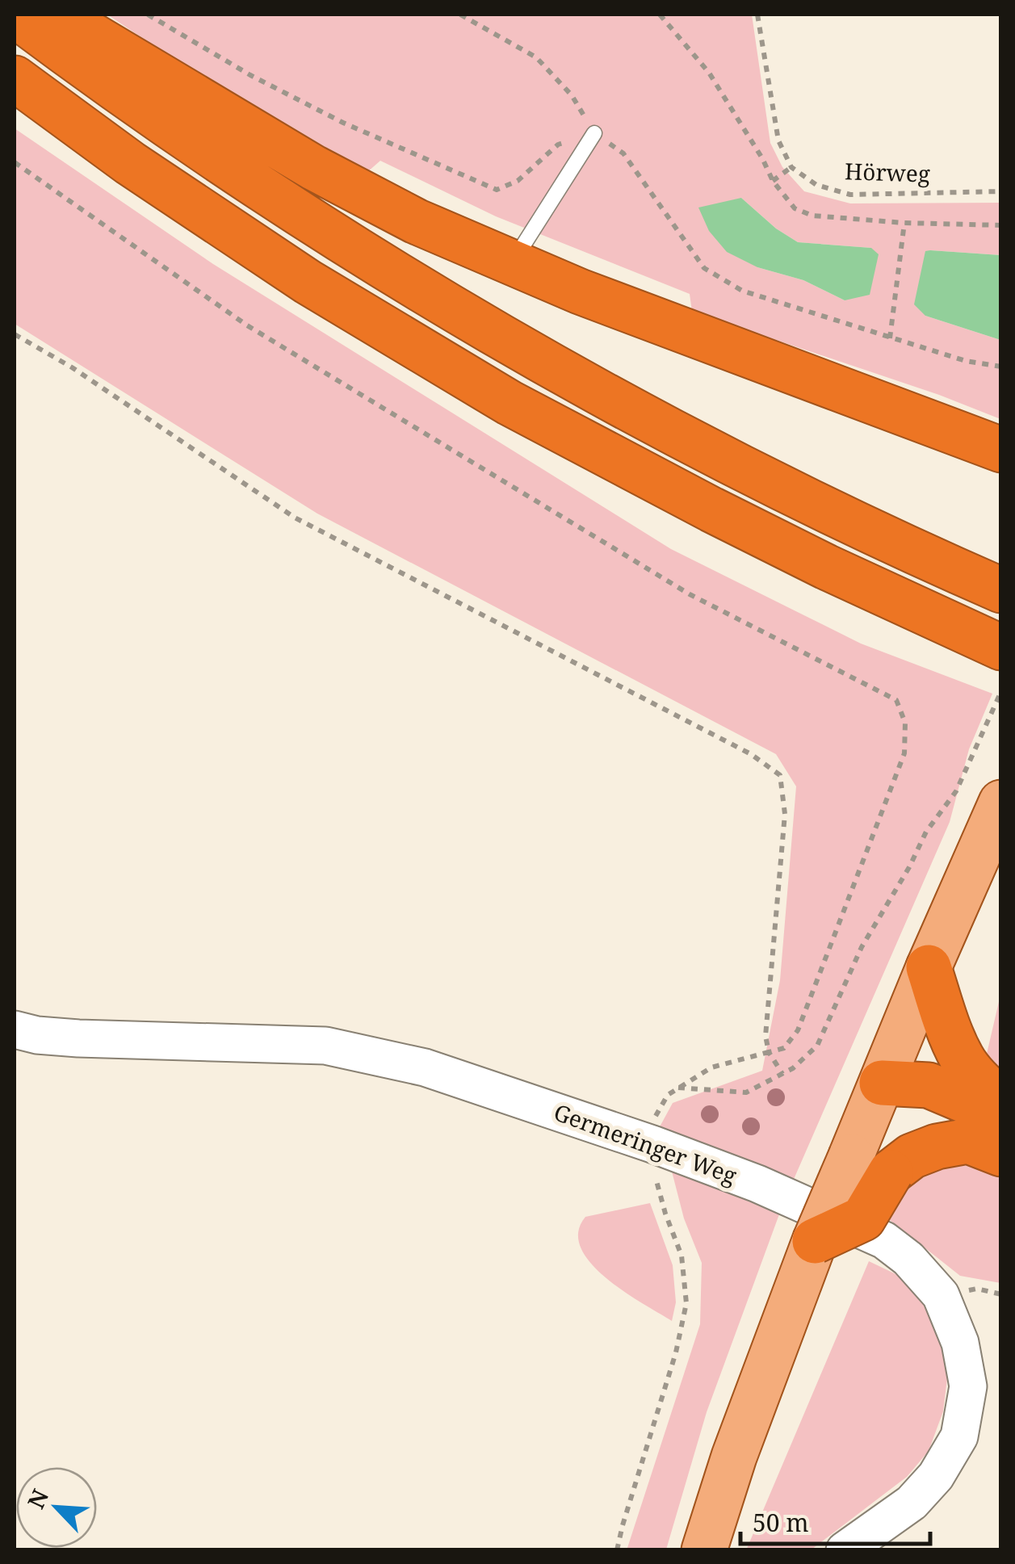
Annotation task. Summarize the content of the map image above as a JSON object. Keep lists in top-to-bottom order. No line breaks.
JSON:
{"streets":{"street":["Germeringer Weg"],"path":["Hörweg"]},"scale_bar":"50 m","north":"top left"}
